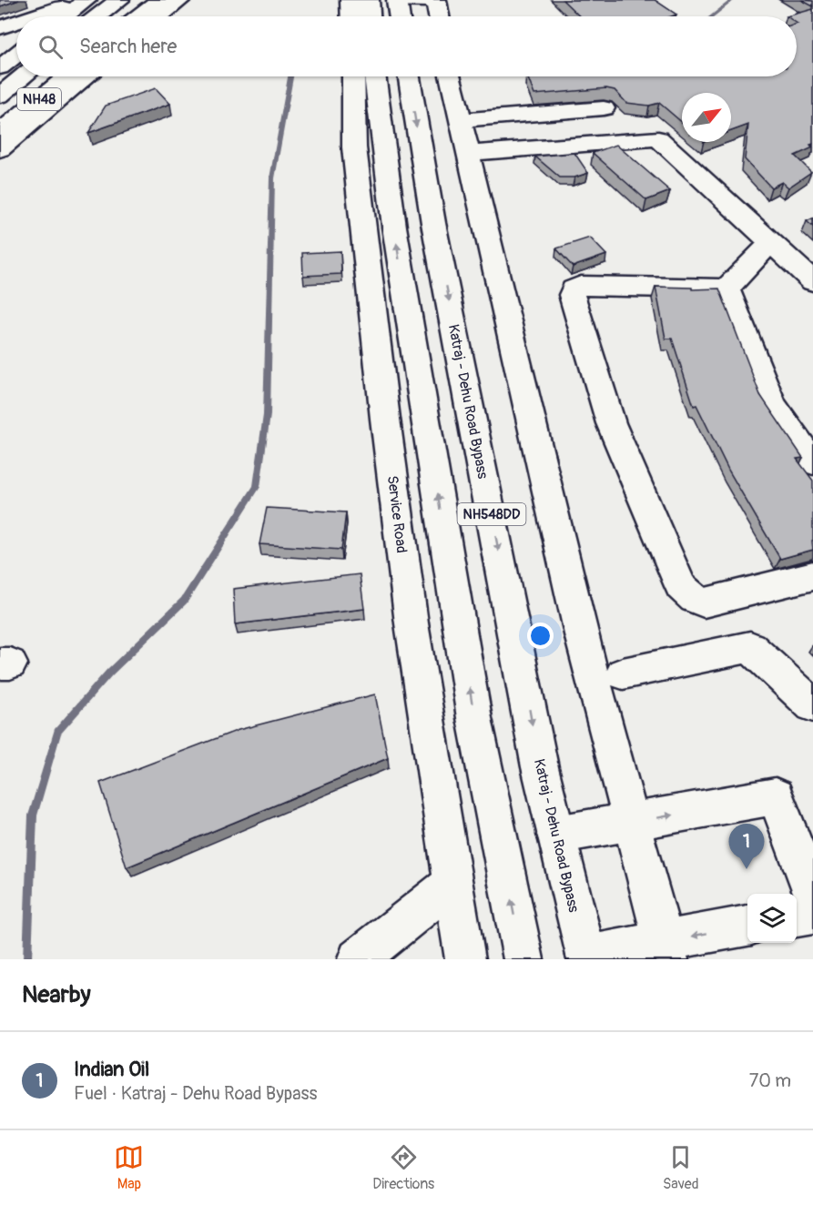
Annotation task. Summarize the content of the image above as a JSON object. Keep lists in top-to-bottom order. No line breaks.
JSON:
{"streets":{"main road":["NH48","Katraj - Dehu Road Bypass","Service Road","NH548DD"]},"north":"top right","page":{"search":"Search here","pins":"1","heading":"Nearby","list":[{"mark":"1","name":"Indian Oil","note":"Fuel · Katraj - Dehu Road Bypass","value":"70 m"}],"nav":["Map","Directions","Saved"]}}
